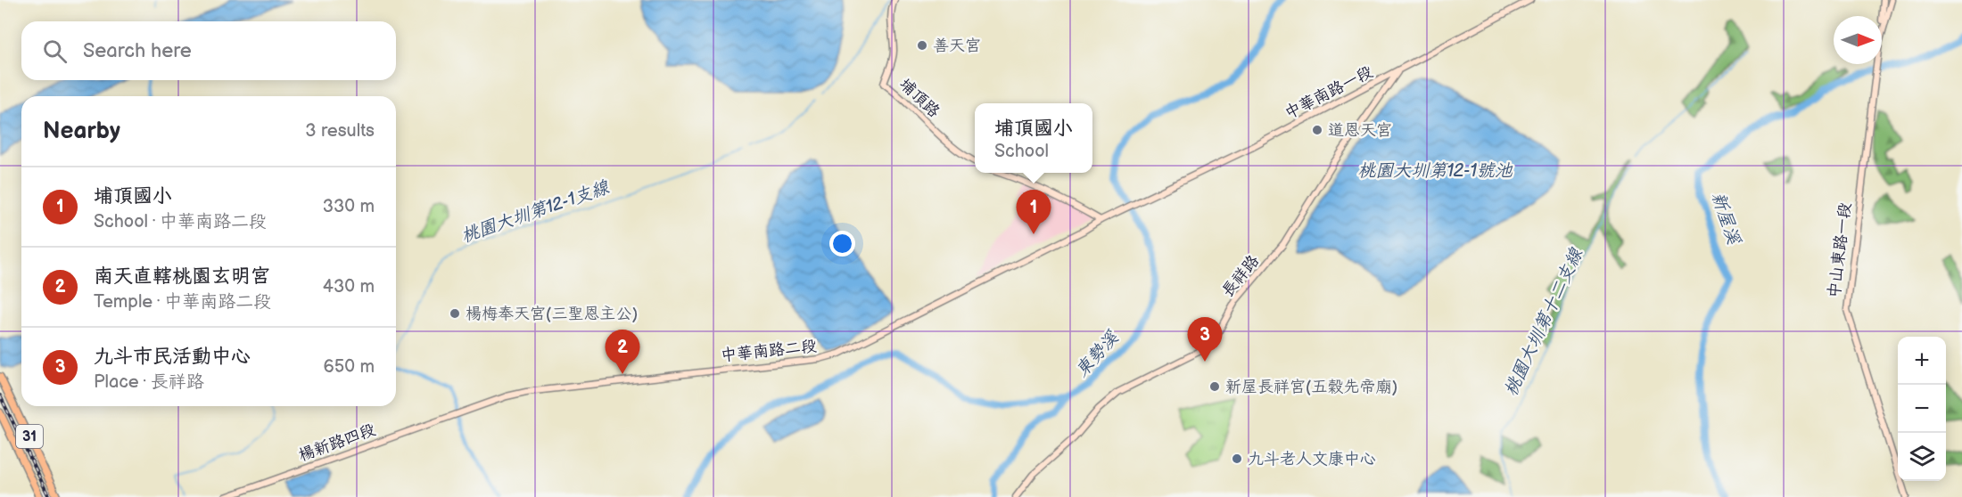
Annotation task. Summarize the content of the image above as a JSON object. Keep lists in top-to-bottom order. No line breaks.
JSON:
{"streets":{"main road":["中華南路一段","埔頂路","中山東路一段","長祥路","中華南路二段","31","楊新路四段"]},"crossings":[["中華南路一段","長祥路"],["中華南路一段","中華南路二段"],["中華南路二段","楊新路四段"]],"water":["桃園大圳第12-1號池","桃園大圳第12-1支線","新屋溪","桃園大圳第十二支線","東勢溪"],"places":["善天宮","道恩天宮","楊梅奉天宮(三聖恩主公)","新屋長祥宮(五穀先帝廟)","九斗老人文康中心"],"north":"right","page":{"search":"Search here","heading":["Nearby","3 results"],"popup":["埔頂國小","School"],"list":[{"mark":"1","name":"埔頂國小","note":"School · 中華南路二段","value":"330 m"},{"mark":"2","name":"南天直轄桃園玄明宮","note":"Temple · 中華南路二段","value":"430 m"},{"mark":"3","name":"九斗市民活動中心","note":"Place · 長祥路","value":"650 m"}],"pins":["1","3","2"],"map_buttons":["+","−"]}}
